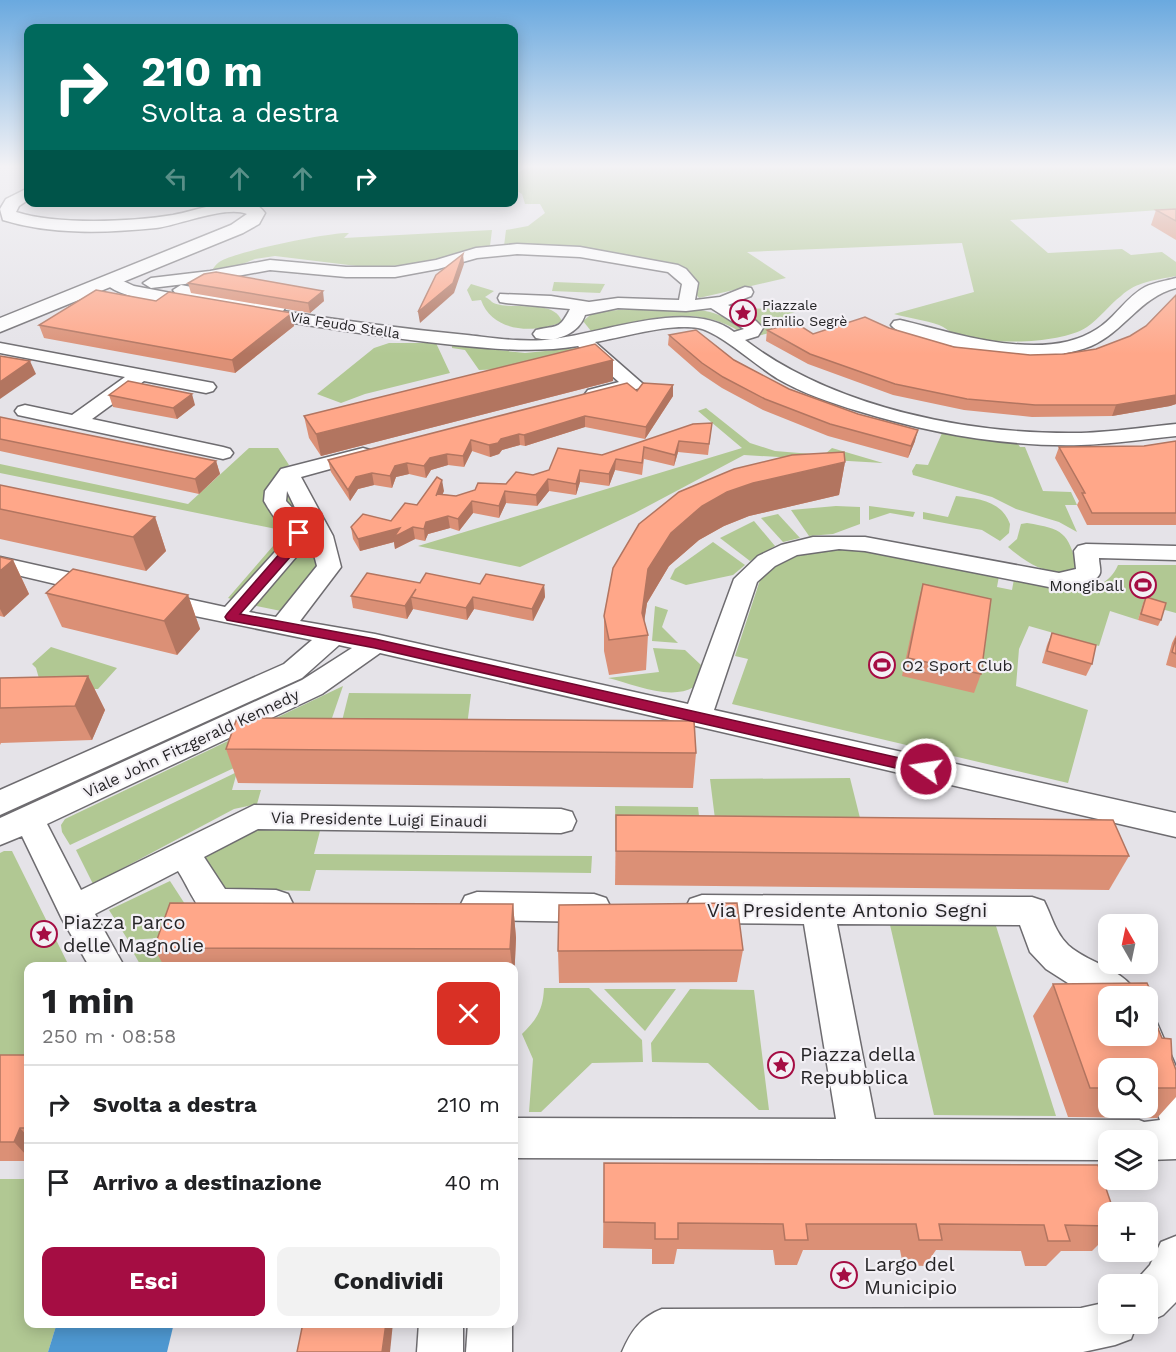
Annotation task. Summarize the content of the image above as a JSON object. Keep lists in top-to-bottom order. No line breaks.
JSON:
{"streets":{"street":["Via Feudo Stella","Viale John Fitzgerald Kennedy","Via Presidente Luigi Einaudi","Via Presidente Antonio Segni"]},"places":{"place":["Piazzale Emilio Segrè","Piazza Parco delle Magnolie","Piazza della Repubblica","Largo del Municipio"],"sports":["Mongiball","O2 Sport Club"]},"north":"top","page":{"turn":["210 m","Svolta a destra"],"map_buttons":["+","−"],"heading":["1 min","250 m · 08:58"],"list":[{"name":"Svolta a destra","value":"210 m"},{"name":"Arrivo a destinazione","value":"40 m"}],"buttons":["Esci","Condividi"]}}
